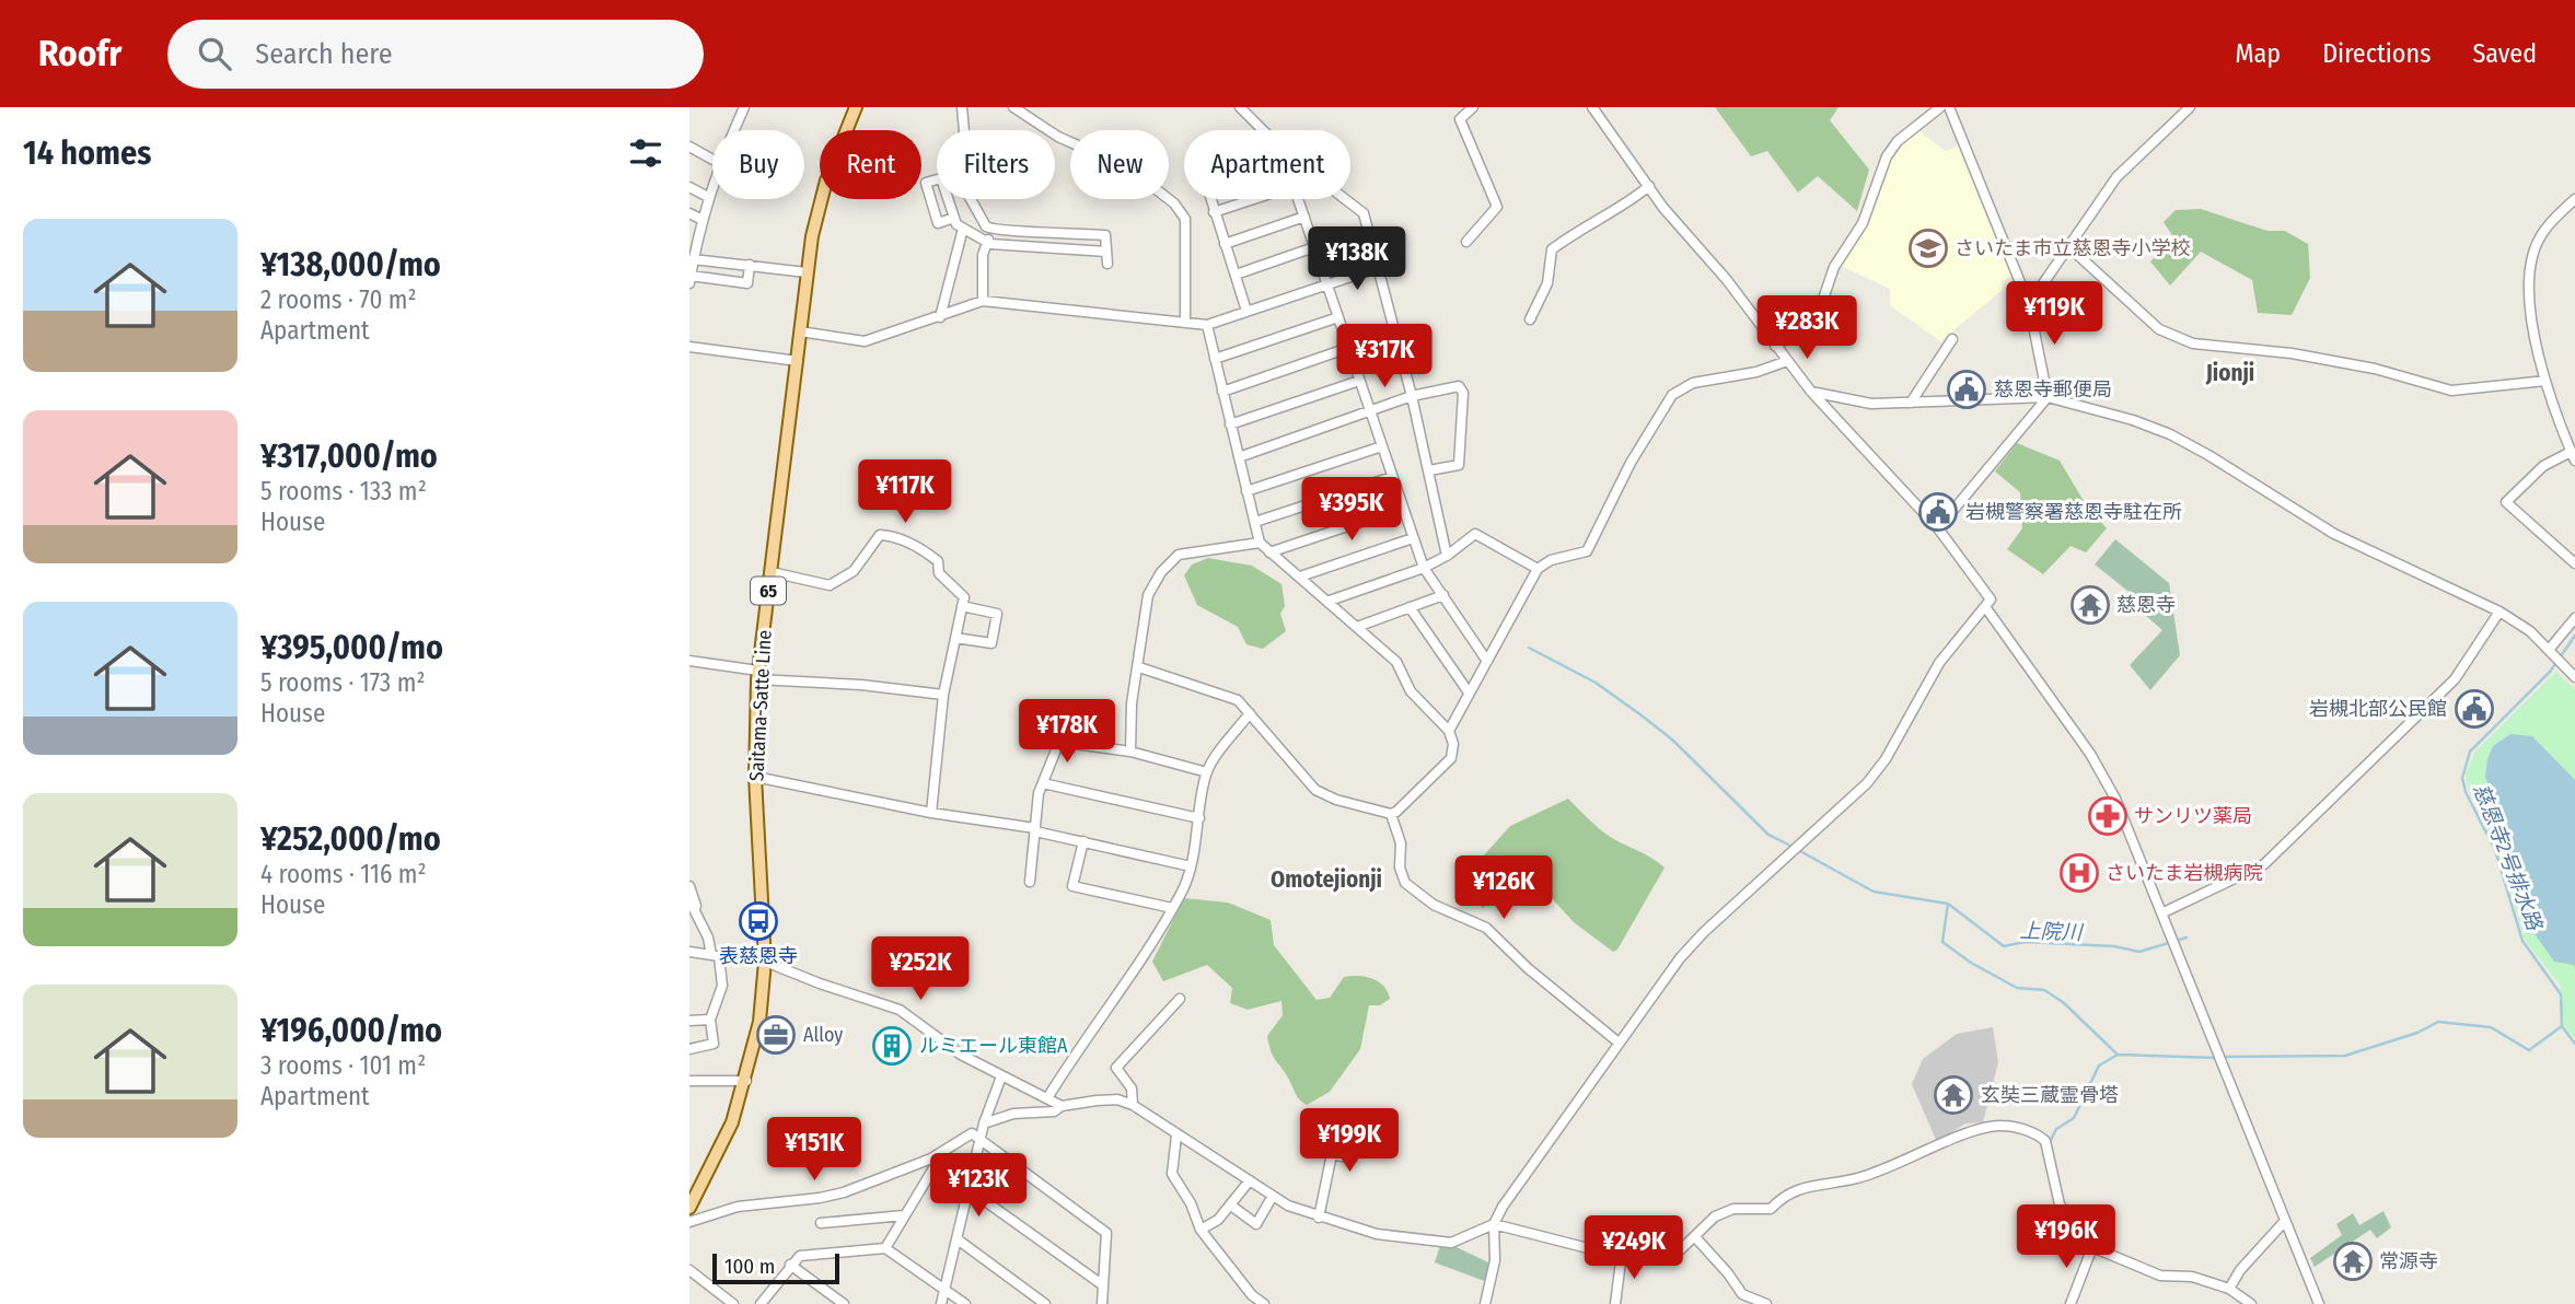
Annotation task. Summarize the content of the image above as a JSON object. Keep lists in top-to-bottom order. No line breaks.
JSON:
{"streets":{"main road":["65","Saitama-Satte Line"]},"districts":["Jionji","Omotejionji"],"water":["慈恩寺2号排水路","上院川"],"places":{"school or university":["さいたま市立慈恩寺小学校"],"public building":["慈恩寺郵便局","岩槻警察署慈恩寺駐在所","岩槻北部公民館"],"temple":["慈恩寺","玄奘三蔵霊骨塔","常源寺"],"pharmacy":["サンリツ薬局"],"hospital":["さいたま岩槻病院"],"bus stop":["表慈恩寺"],"office":["Alloy"],"building":["ルミエール東館A"]},"scale_bar":"100 m","page":{"header":"Roofr","search":"Search here","nav":["Map","Directions","Saved"],"heading":"14 homes","chip":["Buy","Rent","Filters","New","Apartment"],"list":[{"name":"¥138,000/mo","note":"2 rooms · 70 m² · Apartment"},{"name":"¥317,000/mo","note":"5 rooms · 133 m² · House"},{"name":"¥395,000/mo","note":"5 rooms · 173 m² · House"},{"name":"¥252,000/mo","note":"4 rooms · 116 m² · House"},{"name":"¥196,000/mo","note":"3 rooms · 101 m² · Apartment"}],"price":["¥138K","¥119K","¥283K","¥317K","¥117K","¥395K","¥178K","¥126K","¥252K","¥199K","¥151K","¥123K","¥196K","¥249K"],"scale":"100 m"}}
